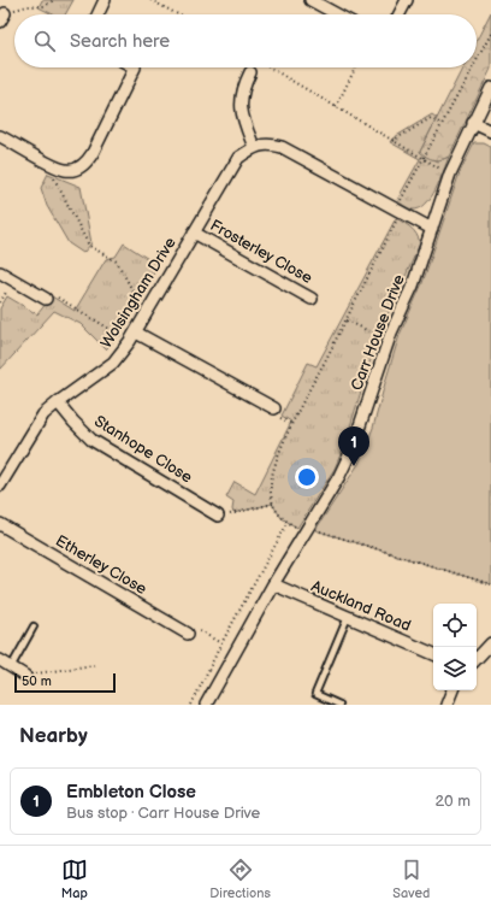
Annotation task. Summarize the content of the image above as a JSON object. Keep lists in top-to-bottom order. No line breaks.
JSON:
{"streets":{"street":["Frosterley Close","Wolsingham Drive","Carr House Drive","Stanhope Close","Etherley Close","Auckland Road"]},"crossings":[["Frosterley Close","Wolsingham Drive"],["Wolsingham Drive","Stanhope Close"],["Carr House Drive","Auckland Road"]],"scale_bar":"50 m","page":{"search":"Search here","pins":"1","scale":"50 m","heading":"Nearby","list":[{"mark":"1","name":"Embleton Close","note":"Bus stop · Carr House Drive","value":"20 m"}],"nav":["Map","Directions","Saved"]}}
